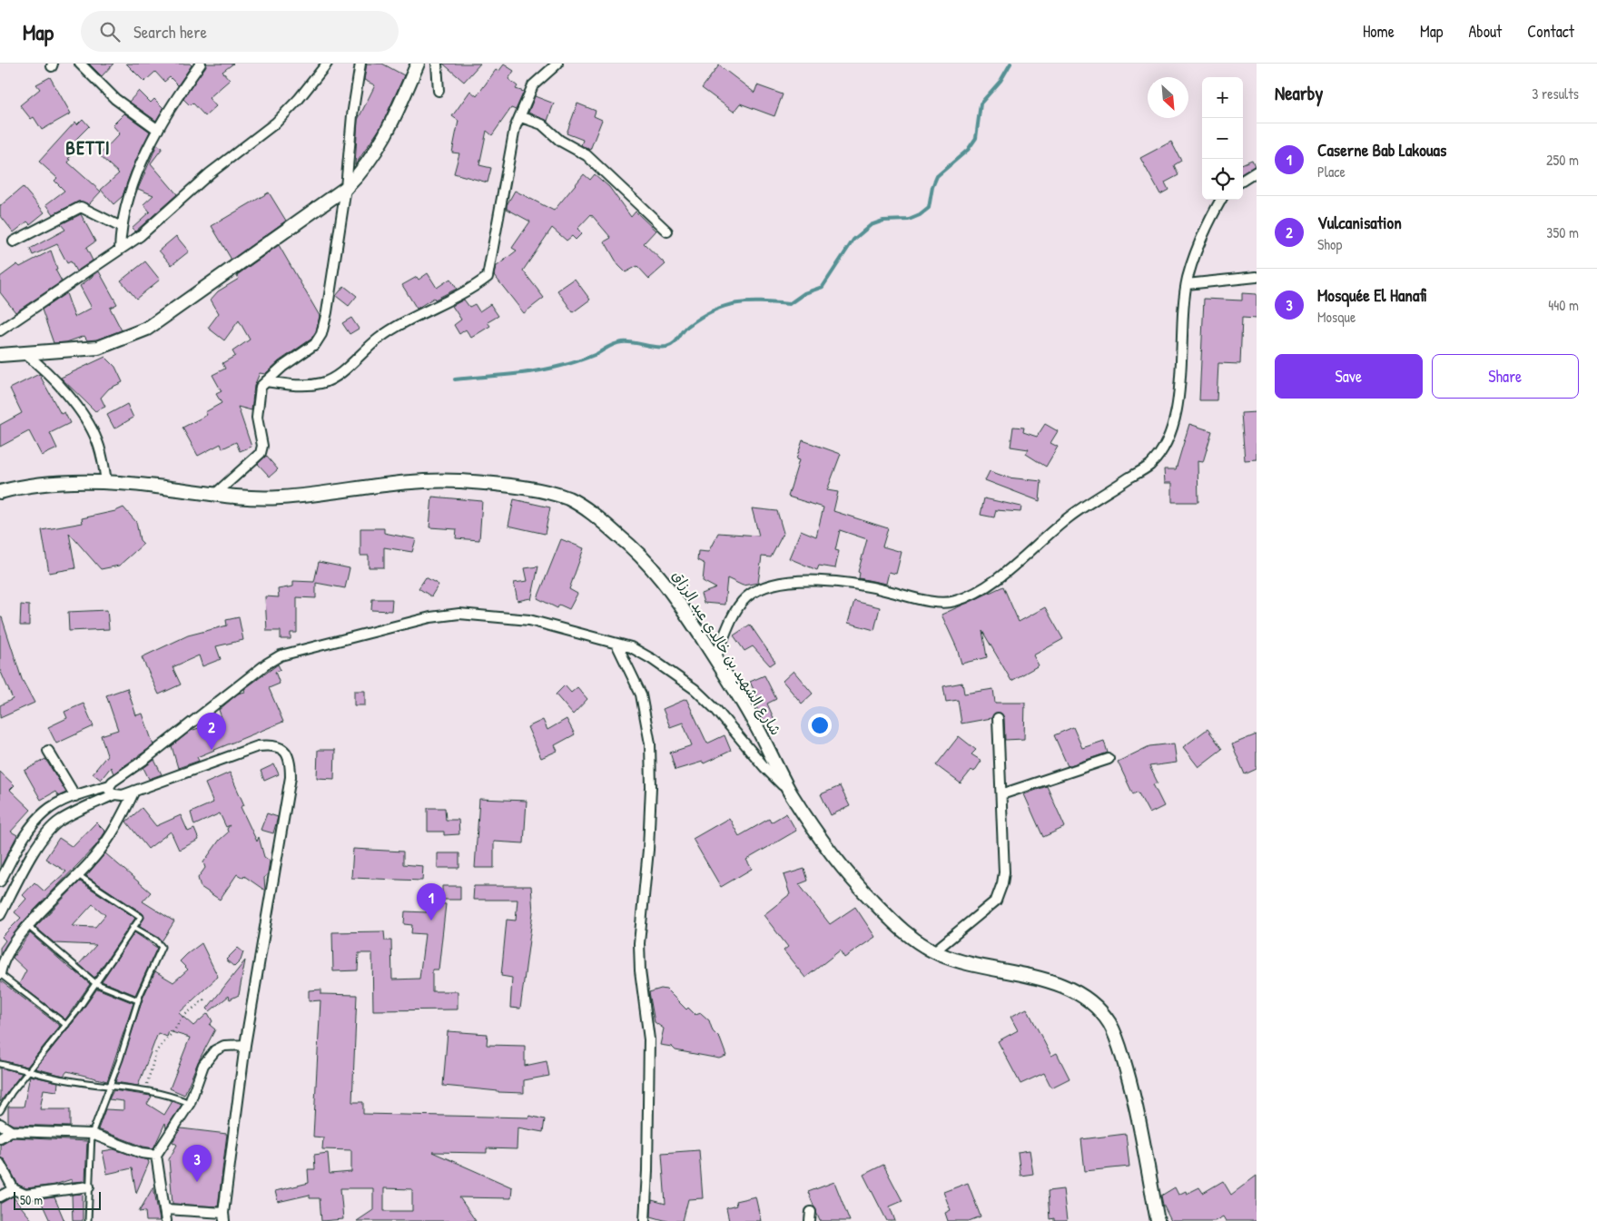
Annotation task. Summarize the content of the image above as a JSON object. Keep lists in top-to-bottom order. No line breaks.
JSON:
{"streets":{"main road":["شارع الشهيد بن خالدي عبد الرزاق"]},"districts":["BETTI"],"scale_bar":"50 m","north":"bottom right","page":{"header":"Map","search":"Search here","nav":["Home","Map","About","Contact"],"heading":["Nearby","3 results"],"map_buttons":["+","−"],"list":[{"mark":"1","name":"Caserne Bab Lakouas","note":"Place","value":"250 m"},{"mark":"2","name":"Vulcanisation","note":"Shop","value":"350 m"},{"mark":"3","name":"Mosquée El Hanafi","note":"Mosque","value":"440 m"}],"buttons":["Save","Share"],"pins":["2","1","3"],"scale":"50 m"}}
